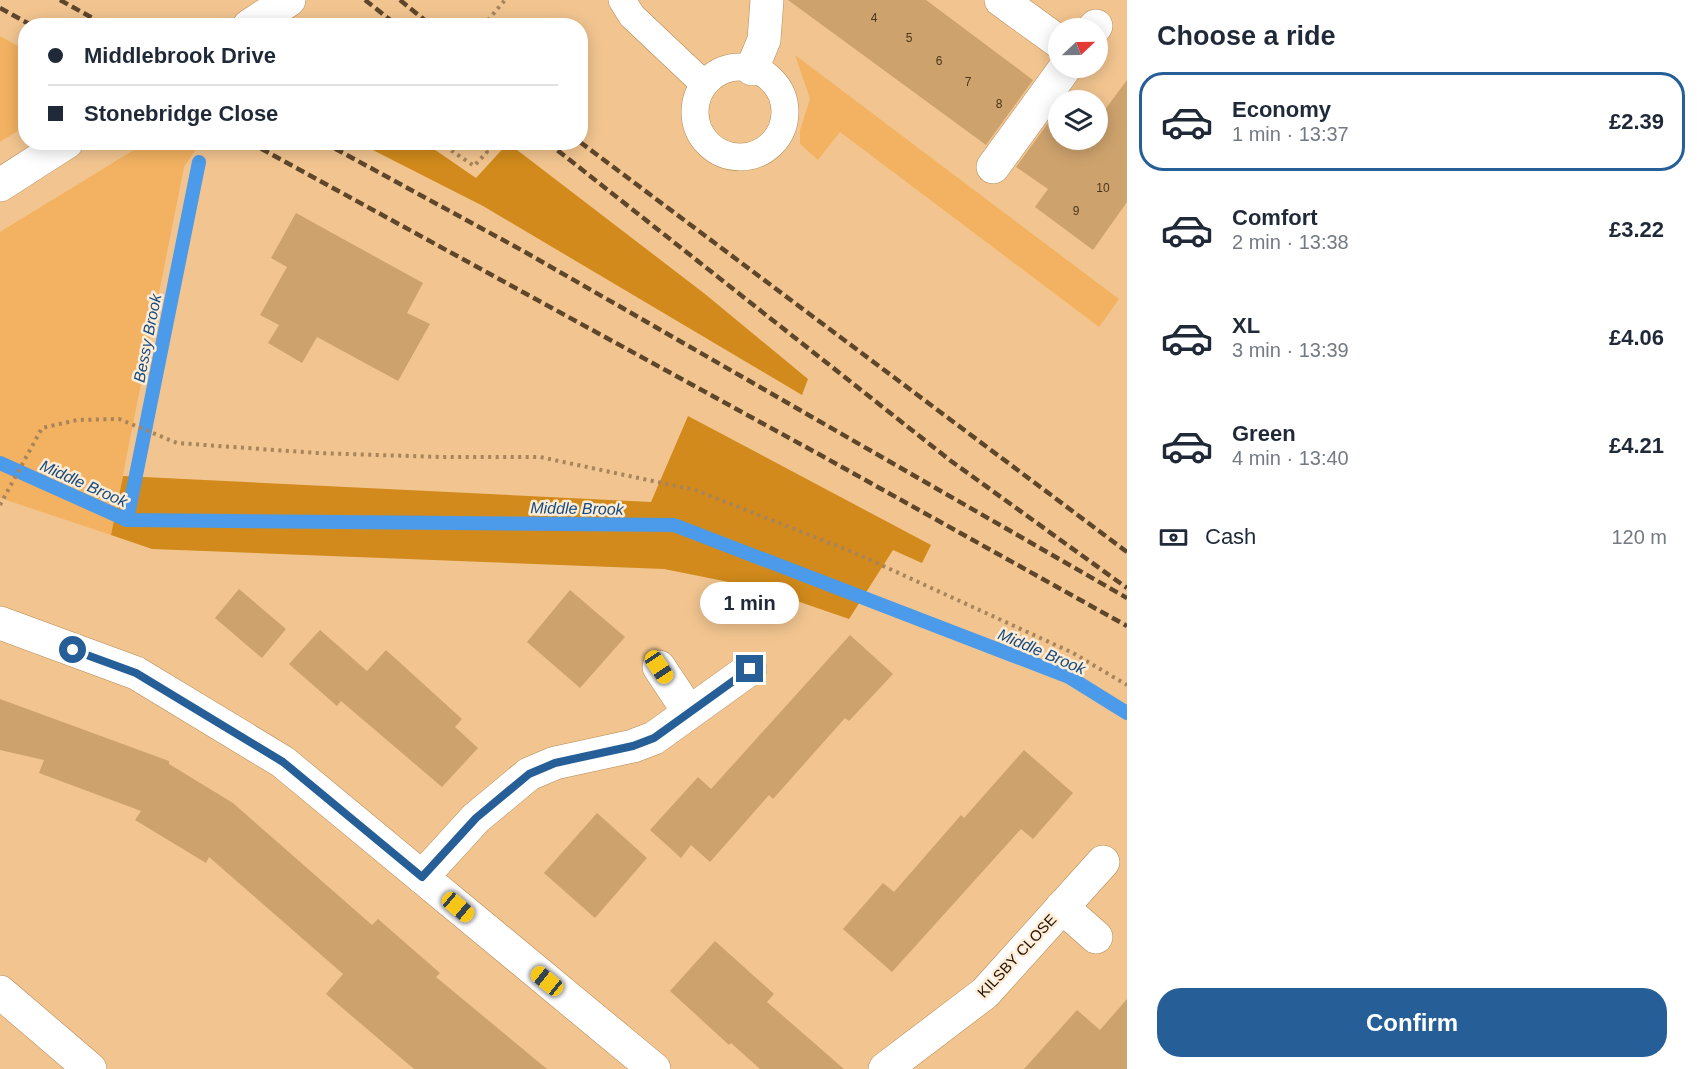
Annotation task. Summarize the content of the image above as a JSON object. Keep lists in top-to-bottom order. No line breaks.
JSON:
{"streets":{"street":["KILSBY CLOSE"]},"water":["Bessy Brook","Middle Brook"],"house_numbers":["4","5","6","7","8","10","9"],"north":"right","page":{"heading":"Choose a ride","banner":["Middlebrook Drive","Stonebridge Close"],"list":[{"name":"Economy","note":"1 min · 13:37","value":"£2.39"},{"name":"Comfort","note":"2 min · 13:38","value":"£3.22"},{"name":"XL","note":"3 min · 13:39","value":"£4.06"},{"name":"Green","note":"4 min · 13:40","value":"£4.21"}],"pay":["Cash","120 m"],"bubble":"1 min","buttons":"Confirm"}}
